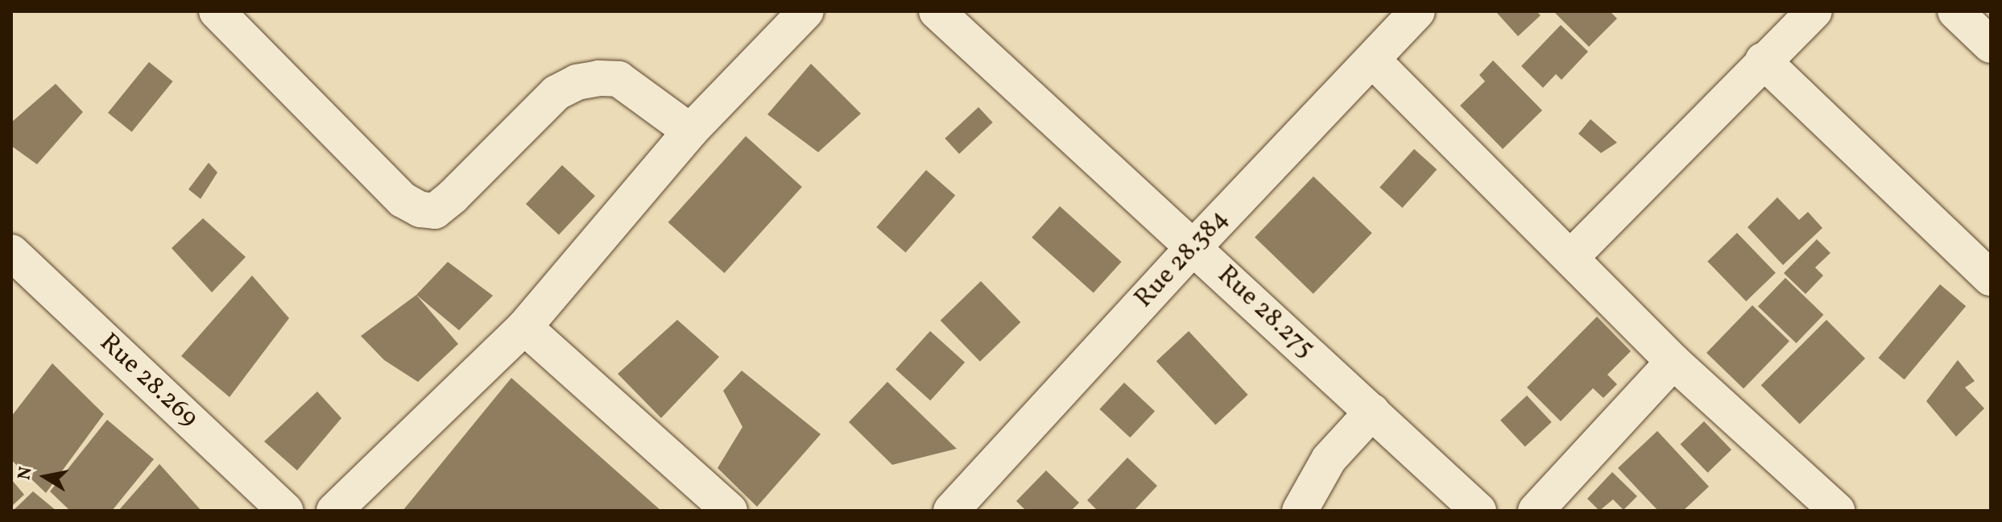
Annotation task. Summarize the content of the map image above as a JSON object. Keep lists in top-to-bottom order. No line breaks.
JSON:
{"streets":{"street":["Rue 28.384","Rue 28.275","Rue 28.269"]},"crossings":[["Rue 28.384","Rue 28.275"]],"north":"left"}
